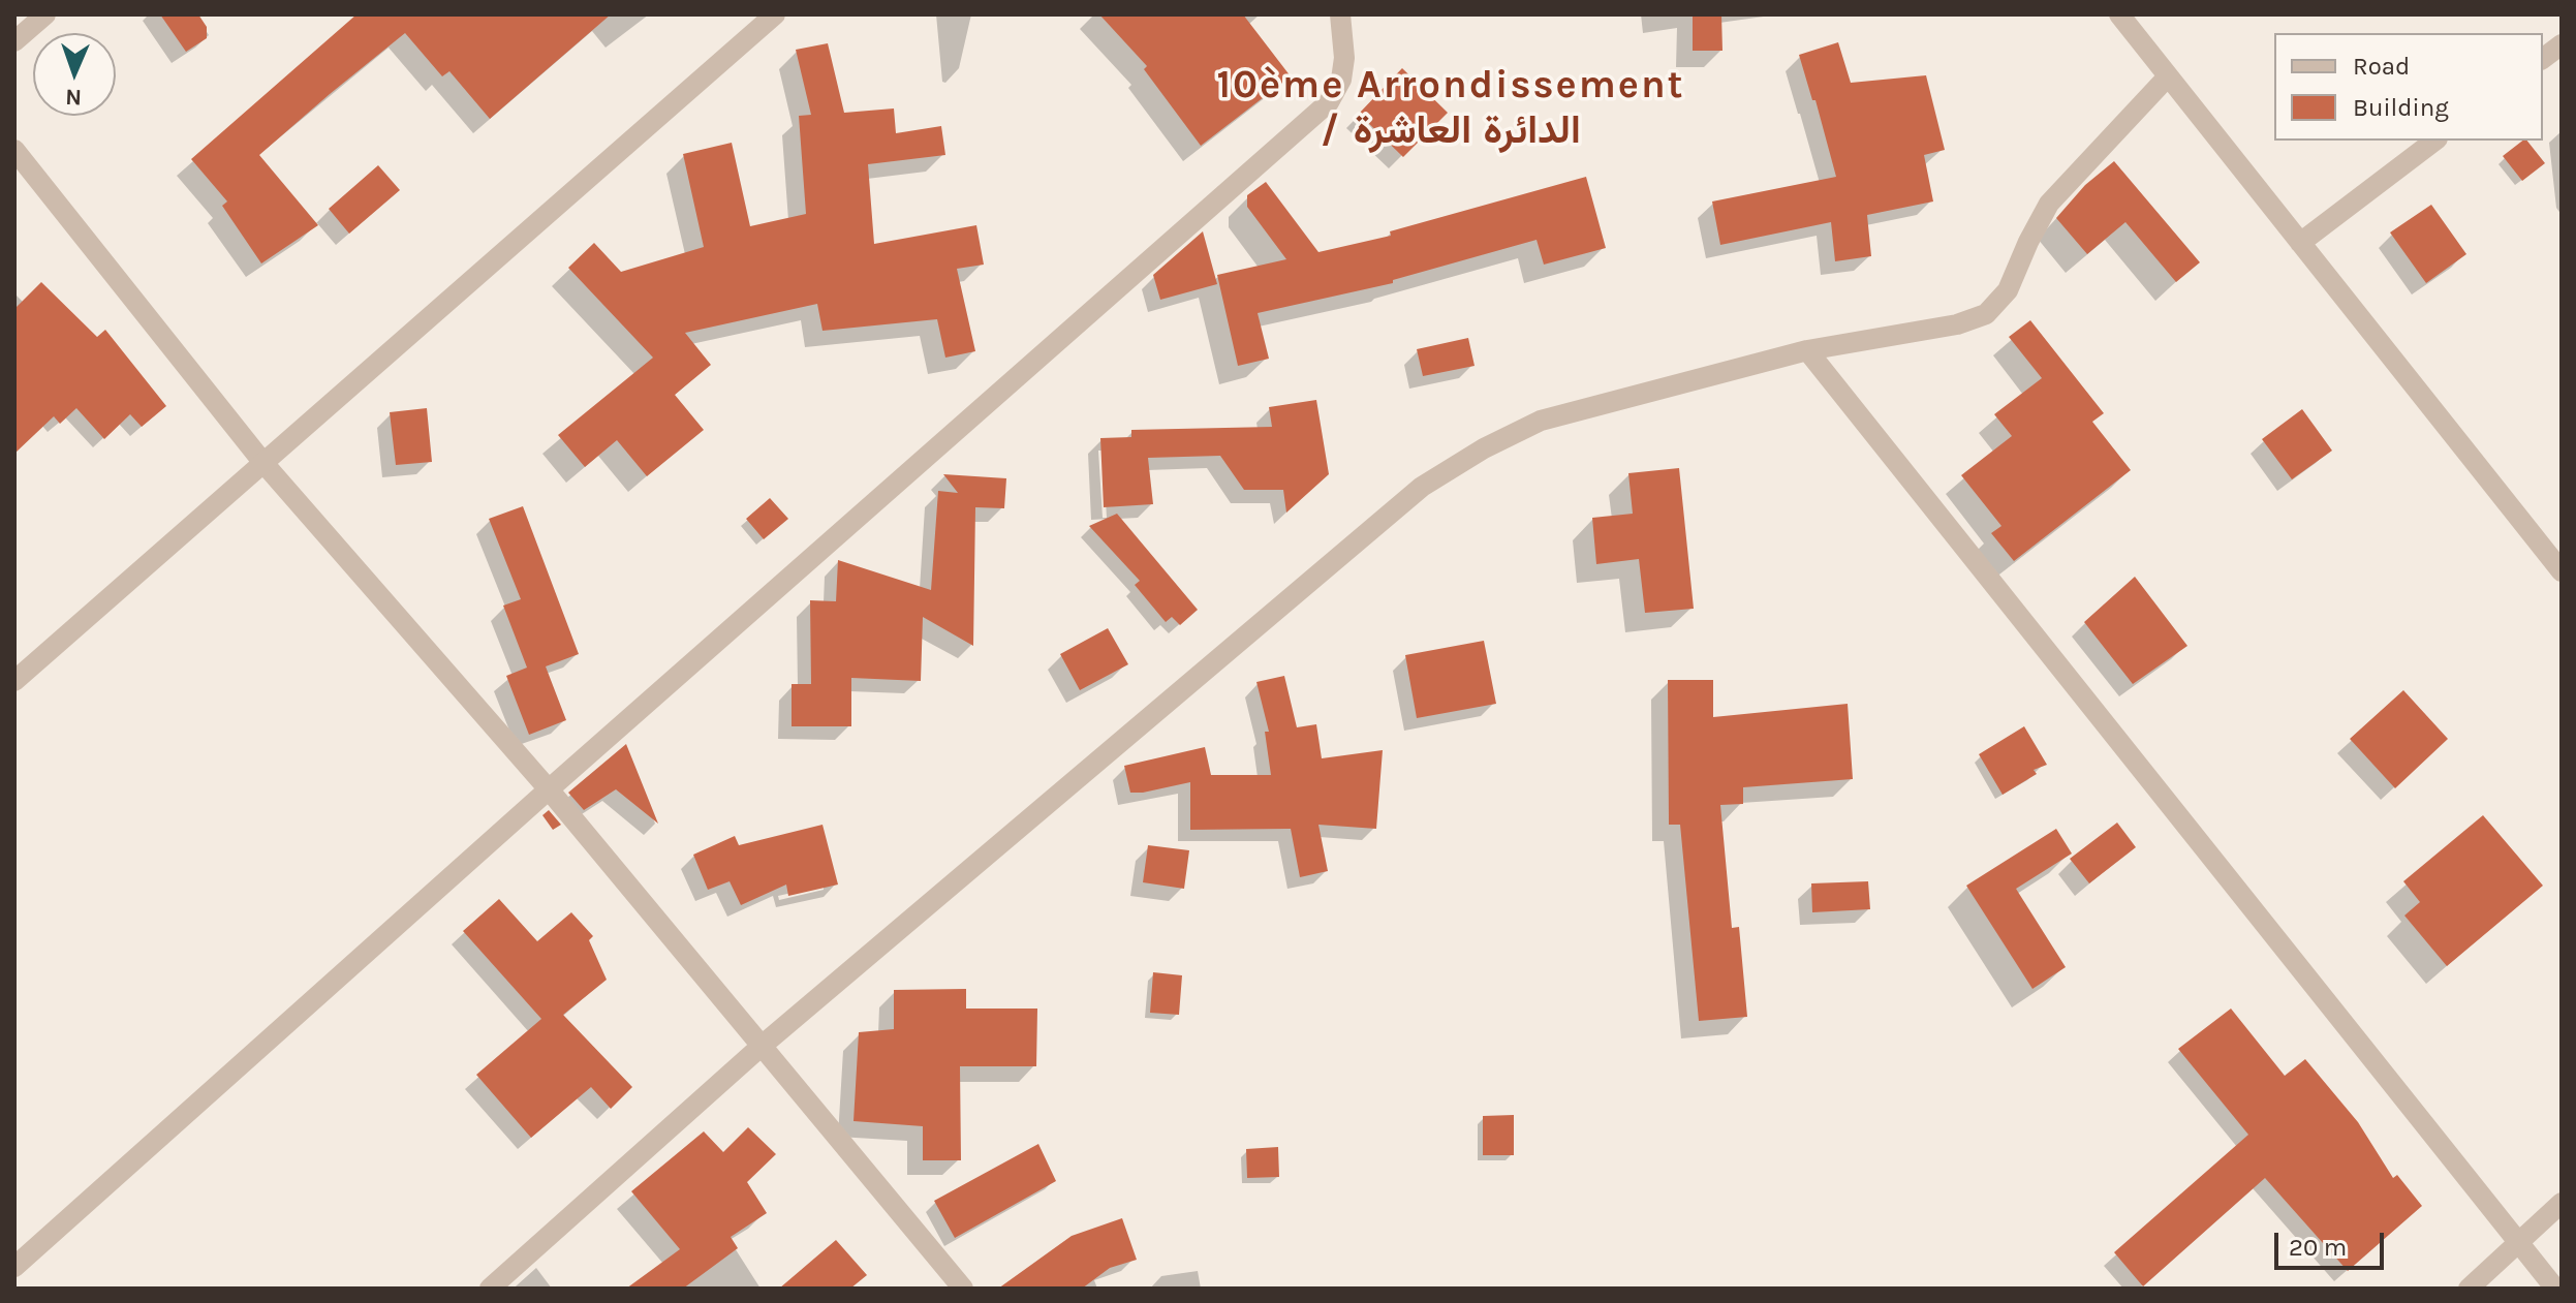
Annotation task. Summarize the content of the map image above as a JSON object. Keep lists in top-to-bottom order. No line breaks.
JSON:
{"districts":["10ème Arrondissement / الدائرة العاشرة"],"legend":["Road","Building"],"scale_bar":"20 m","north":"bottom"}
